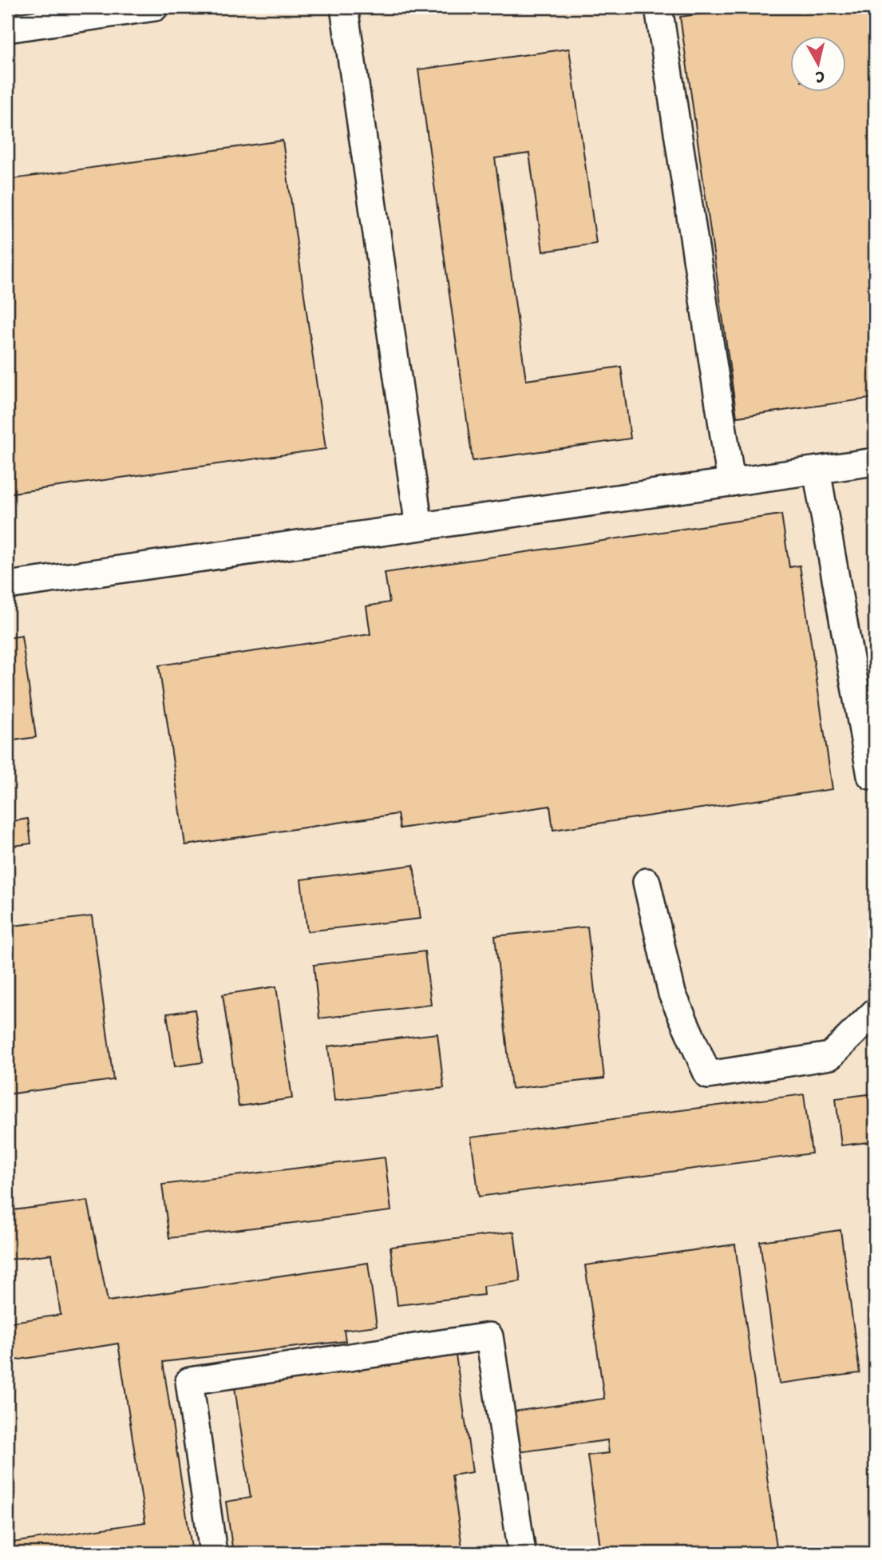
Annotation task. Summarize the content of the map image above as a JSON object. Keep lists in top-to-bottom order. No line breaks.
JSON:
{"north":"bottom"}
